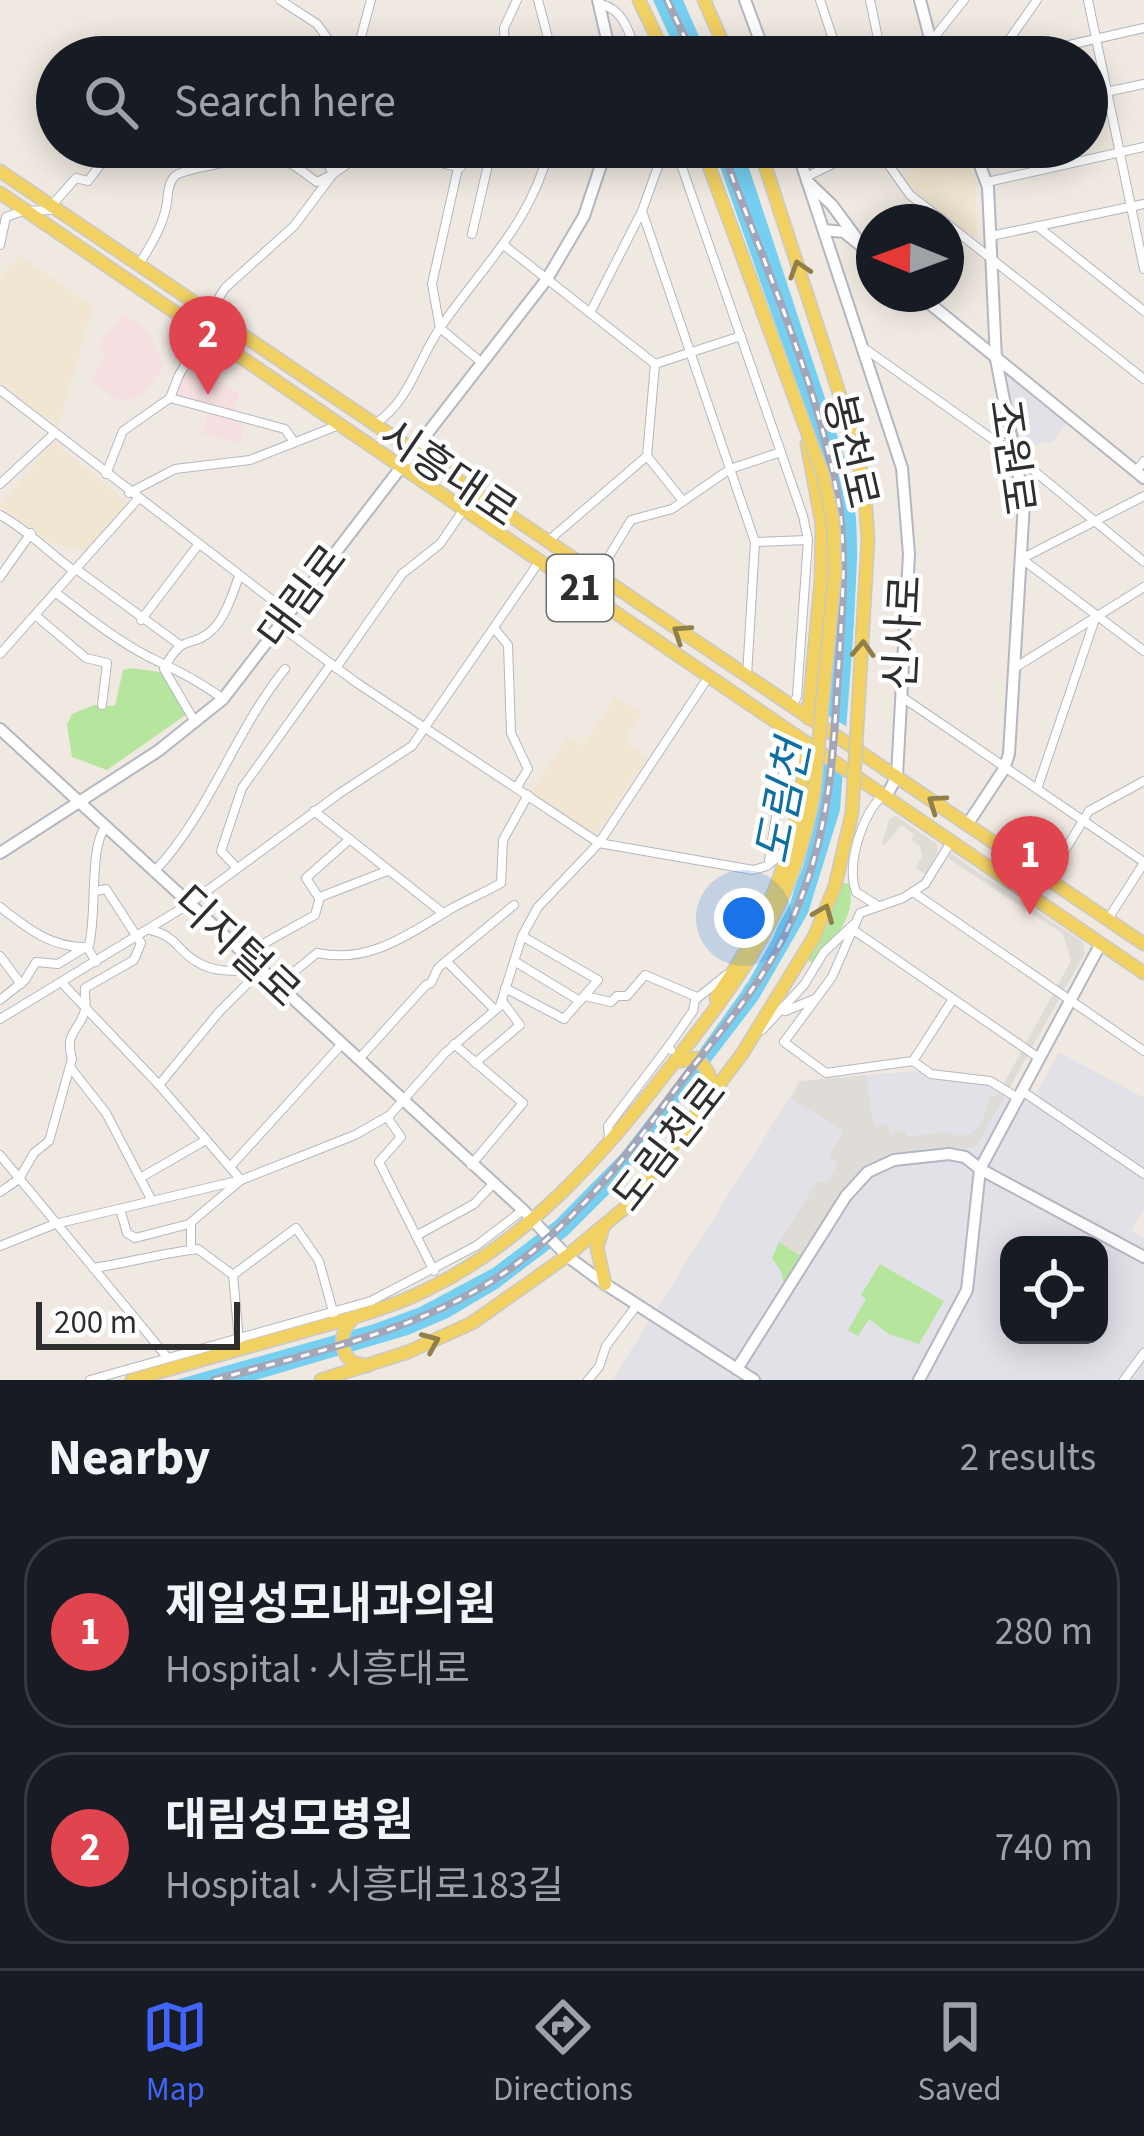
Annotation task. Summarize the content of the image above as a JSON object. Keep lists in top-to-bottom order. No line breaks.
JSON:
{"streets":{"main road":["봉천로","시흥대로","21","도림천로"],"street":["조원로","대림로","신사로","디지털로"]},"crossings":[["봉천로","시흥대로"],["봉천로","도림천로"],["조원로","시흥대로"],["시흥대로","대림로"],["시흥대로","신사로"],["시흥대로","도림천로"],["대림로","디지털로"],["디지털로","도림천로"]],"water":["도림천"],"scale_bar":"200 m","north":"left","page":{"search":"Search here","pins":["2","1"],"scale":"200 m","heading":["Nearby","2 results"],"list":[{"mark":"1","name":"제일성모내과의원","note":"Hospital · 시흥대로","value":"280 m"},{"mark":"2","name":"대림성모병원","note":"Hospital · 시흥대로183길","value":"740 m"}],"nav":["Map","Directions","Saved"]}}
